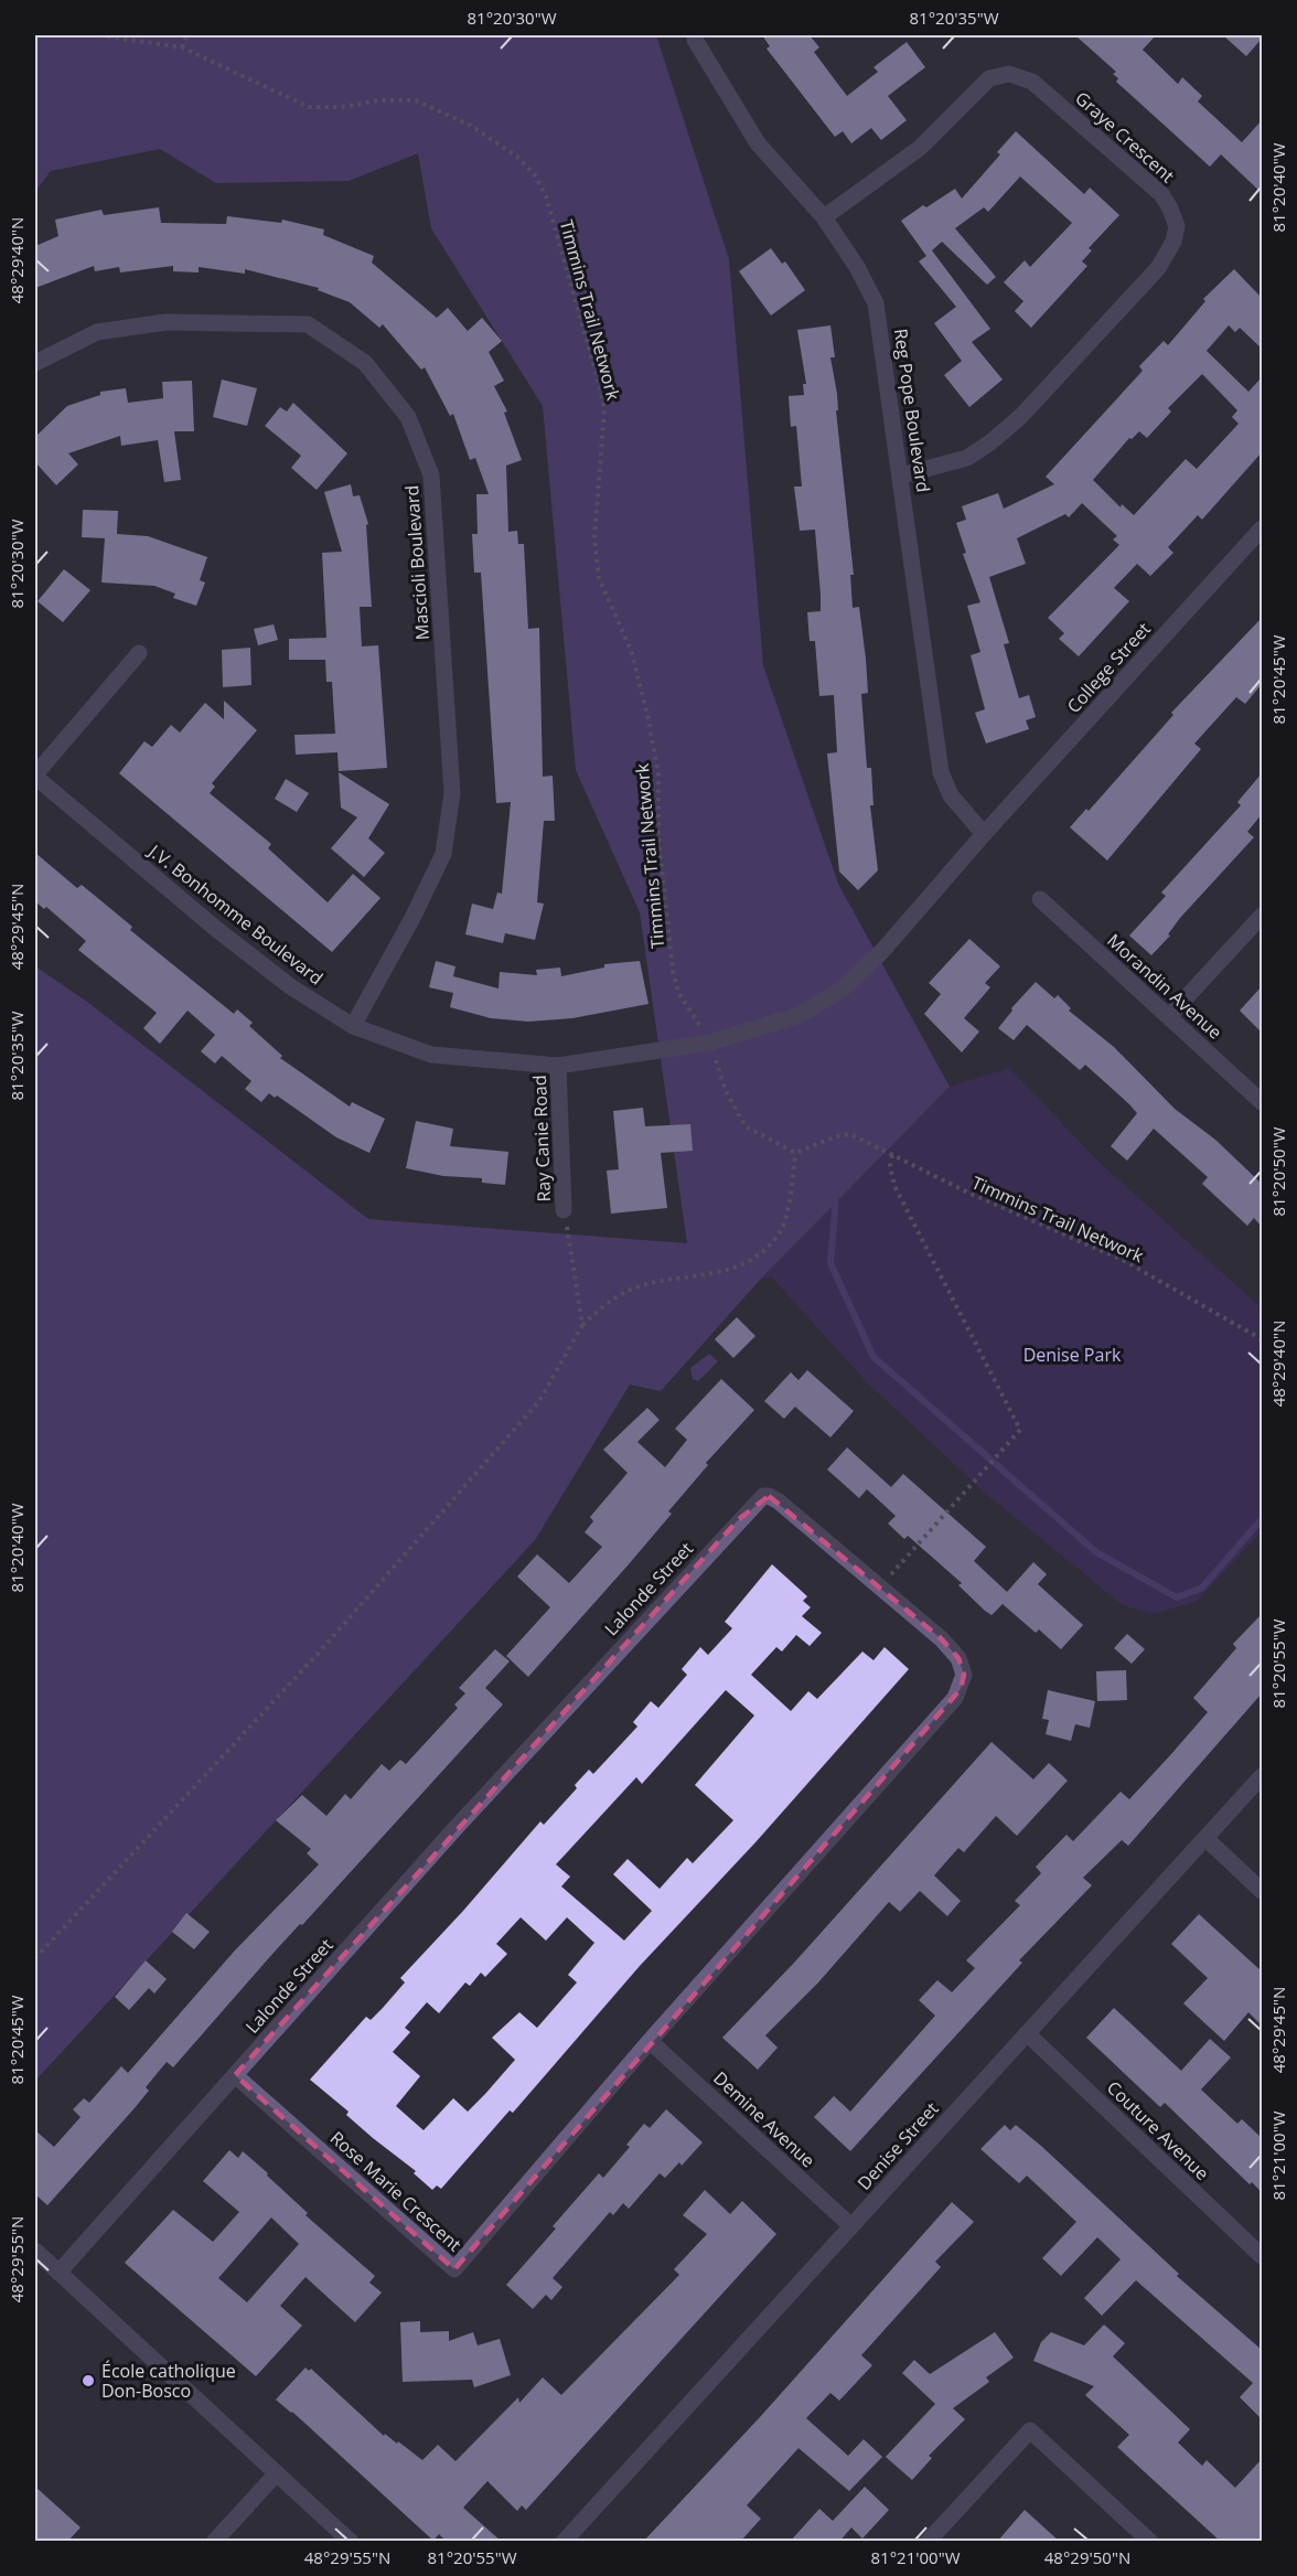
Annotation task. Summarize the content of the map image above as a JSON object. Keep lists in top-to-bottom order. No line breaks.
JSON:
{"streets":{"street":["Graye Crescent","Reg Pope Boulevard","Mascioli Boulevard","College Street","J.V. Bonhomme Boulevard","Morandin Avenue","Ray Canie Road","Lalonde Street","Demine Avenue","Couture Avenue","Denise Street","Rose Marie Crescent"],"path":["Timmins Trail Network"]},"crossings":[["Graye Crescent","Reg Pope Boulevard"],["Timmins Trail Network","J.V. Bonhomme Boulevard"],["Reg Pope Boulevard","College Street"],["Reg Pope Boulevard","J.V. Bonhomme Boulevard"],["Mascioli Boulevard","J.V. Bonhomme Boulevard"],["College Street","J.V. Bonhomme Boulevard"],["J.V. Bonhomme Boulevard","Ray Canie Road"],["Lalonde Street","Demine Avenue"],["Lalonde Street","Rose Marie Crescent"],["Demine Avenue","Denise Street"],["Demine Avenue","Rose Marie Crescent"],["Couture Avenue","Denise Street"]],"parks":["Denise Park"],"places":["École catholique Don-Bosco"],"coordinates":["81°20'30\"W","81°20'35\"W","81°20'40\"W","48°29'40\"N","81°20'45\"W","48°29'45\"N","81°20'50\"W","81°20'55\"W","81°21'00\"W","48°29'55\"N","48°29'50\"N"]}
